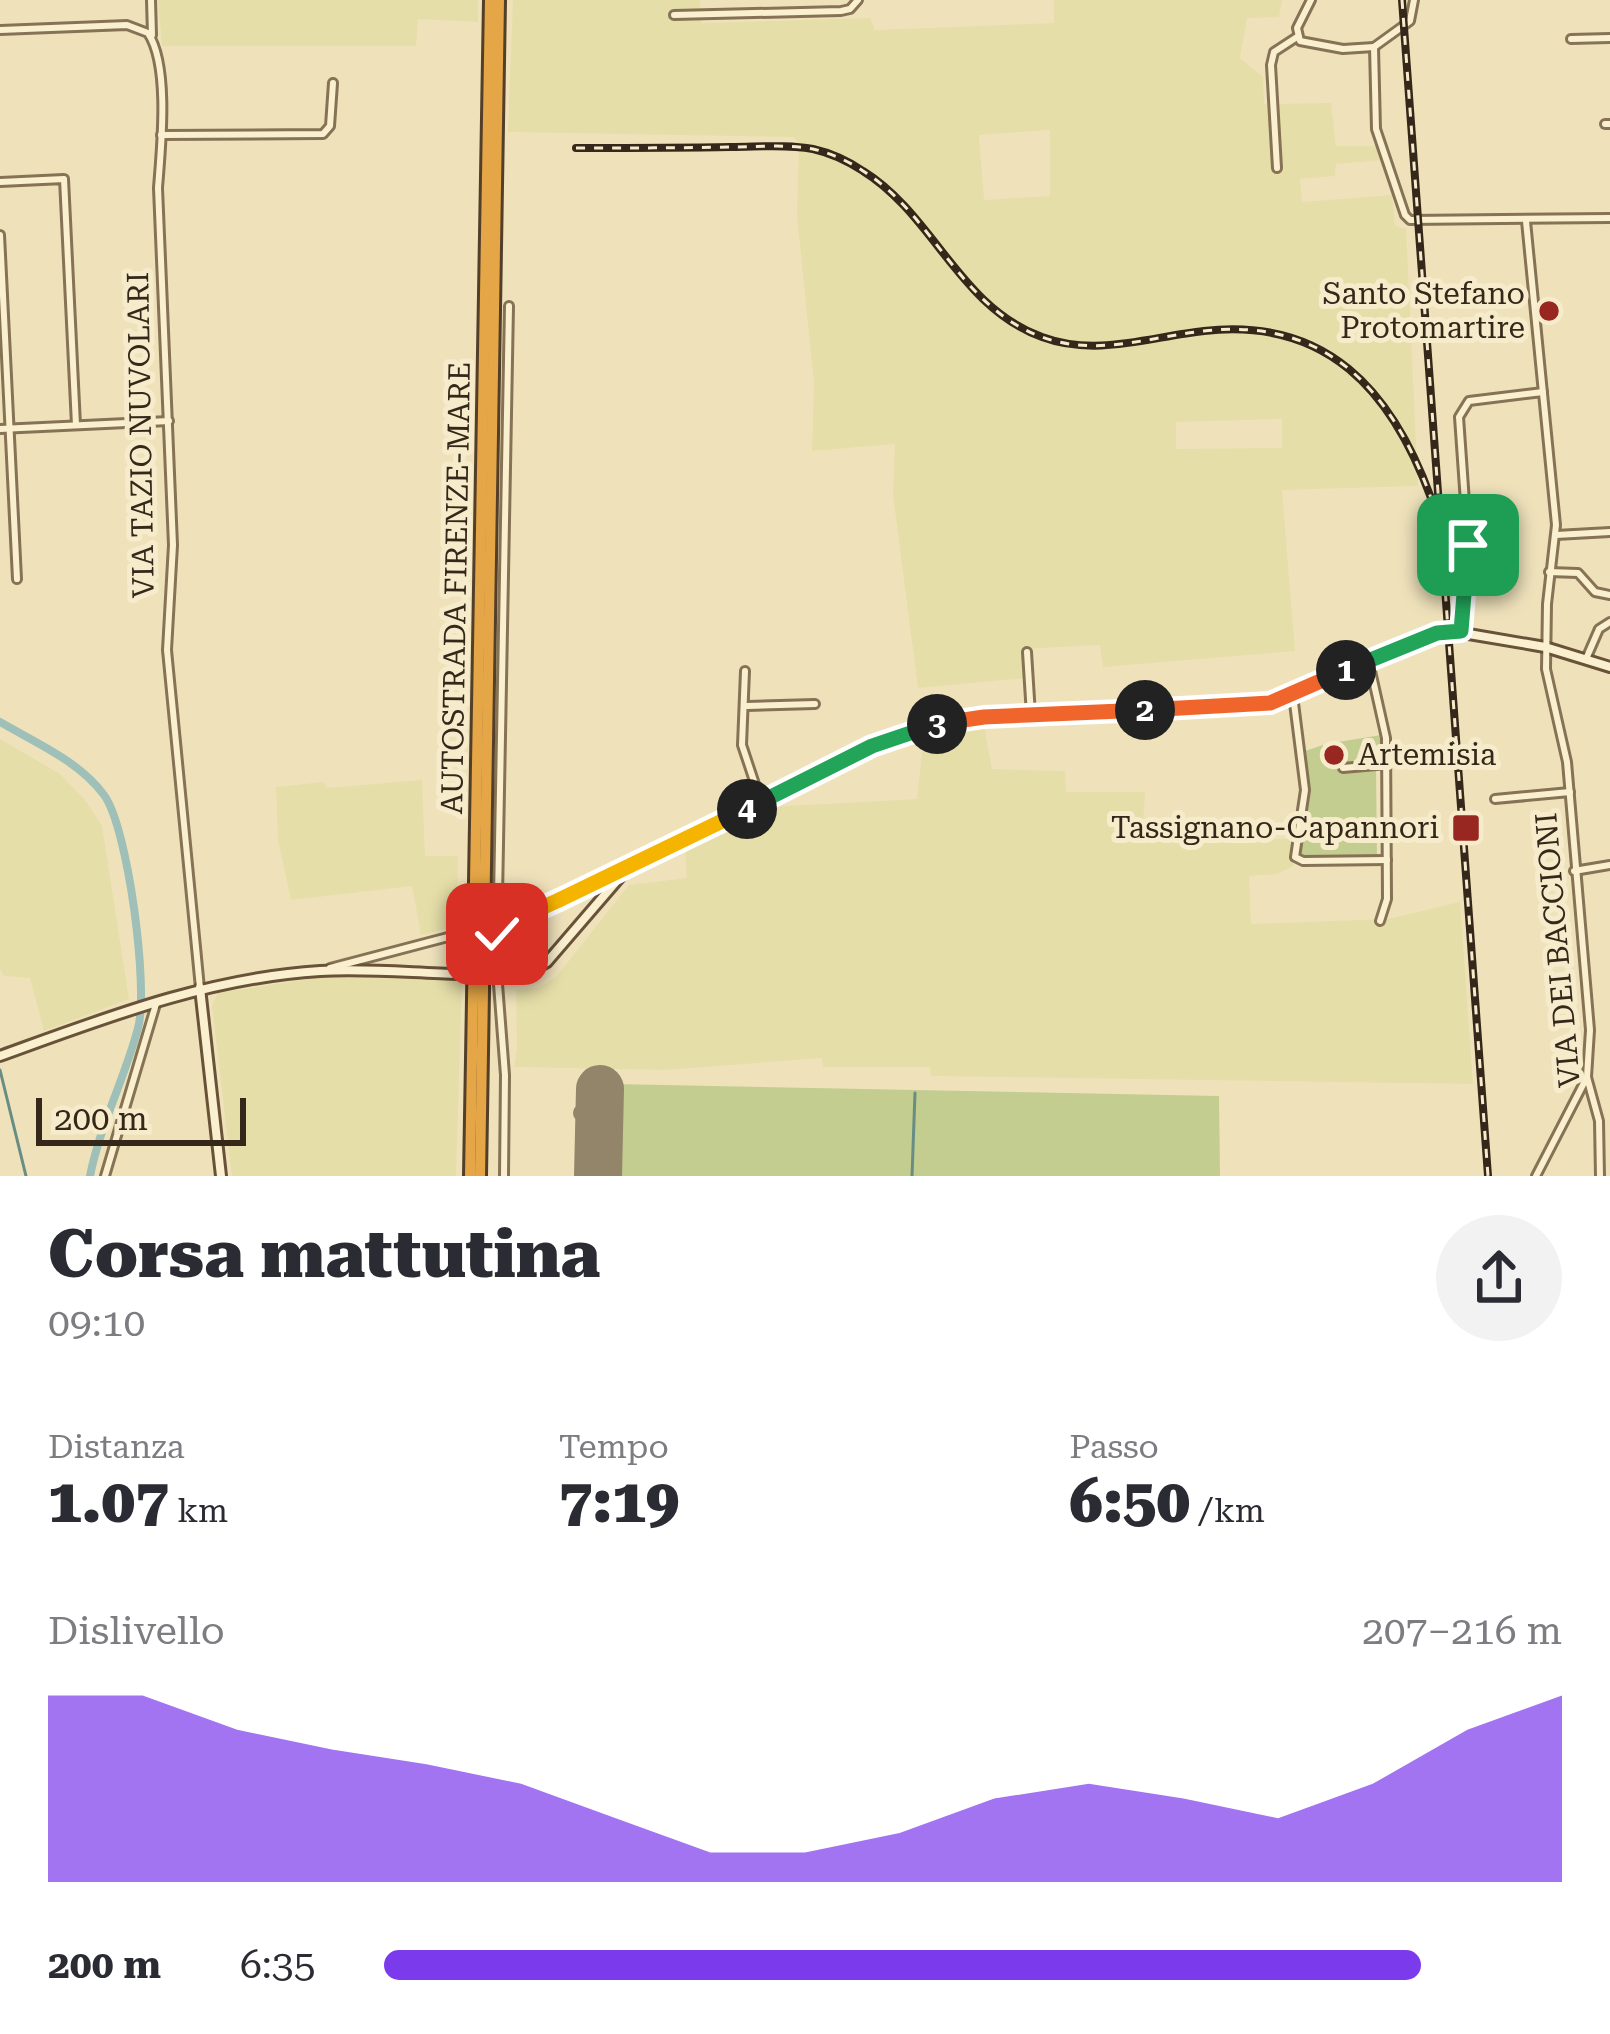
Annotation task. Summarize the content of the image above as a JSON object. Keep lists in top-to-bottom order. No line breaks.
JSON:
{"streets":{"highway":["AUTOSTRADA FIRENZE-MARE"],"street":["VIA TAZIO NUVOLARI","VIA DEI BACCIONI"]},"places":{"other":["Santo Stefano Protomartire","Artemisia"],"transit":["Tassignano-Capannori"]},"scale_bar":"200 m","page":{"pins":["1","2","3","4"],"scale":"200 m","heading":["Corsa mattutina","09:10"],"stats":[["Distanza","1.07 km"],["Tempo","7:19"],["Passo","6:50 /km"]],"chart":["Dislivello","207–216 m"],"list":[{"name":"200 m","note":"6:35"}]}}
